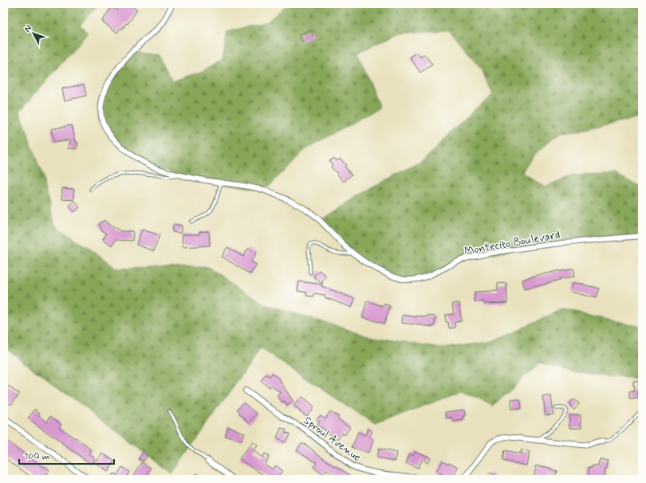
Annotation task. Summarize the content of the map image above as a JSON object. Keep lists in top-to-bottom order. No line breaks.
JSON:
{"streets":{"street":["Montecito Boulevard","Sproul Avenue"]},"scale_bar":"100 m","north":"top left"}
